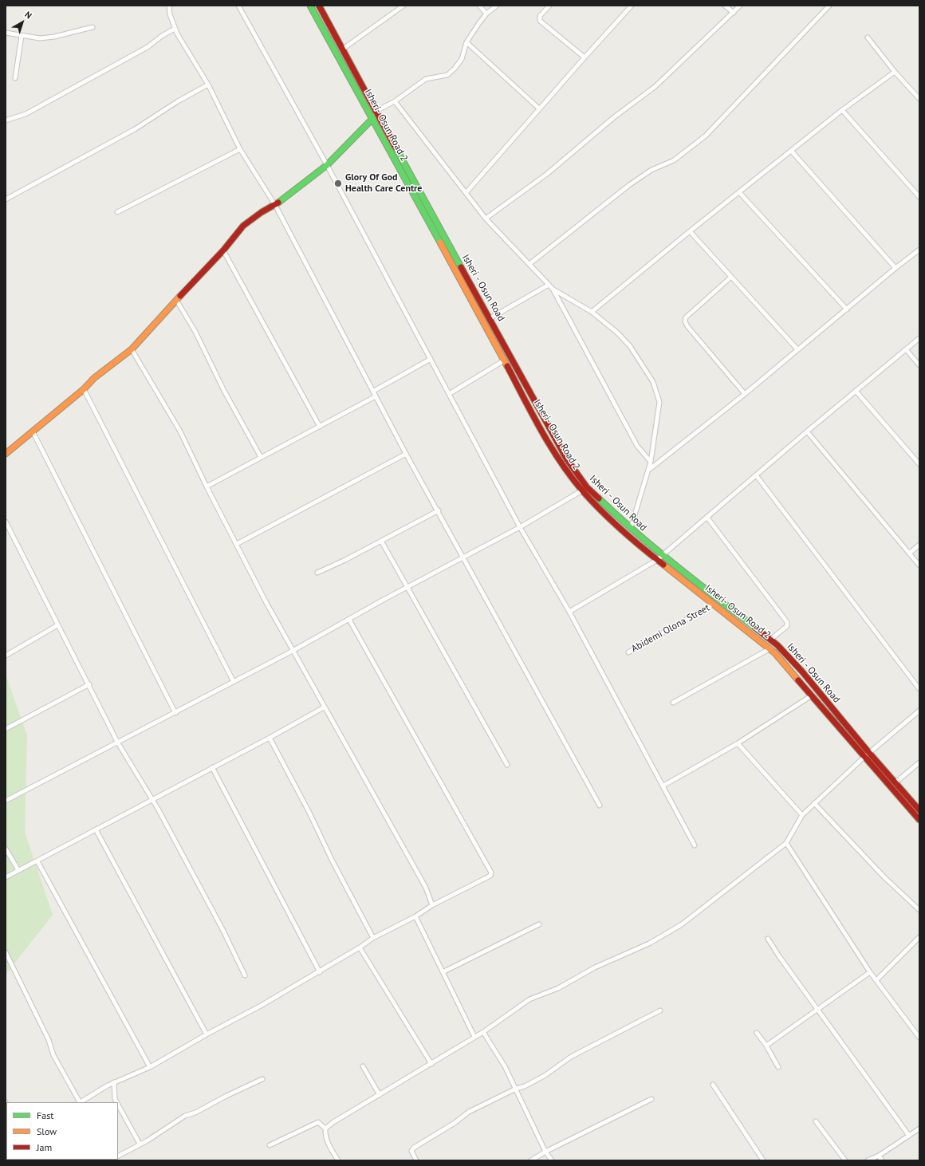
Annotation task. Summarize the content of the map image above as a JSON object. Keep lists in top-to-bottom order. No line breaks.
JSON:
{"streets":{"main road":["Isheri- Osun Road 2","Isheri - Osun Road"],"street":["Abidemi Olona Street"]},"crossings":[["Isheri- Osun Road 2","Isheri - Osun Road"],["Isheri- Osun Road 2","Abidemi Olona Street"]],"places":["Glory Of God Health Care Centre"],"legend":["Fast","Slow","Jam"],"north":"top right"}
